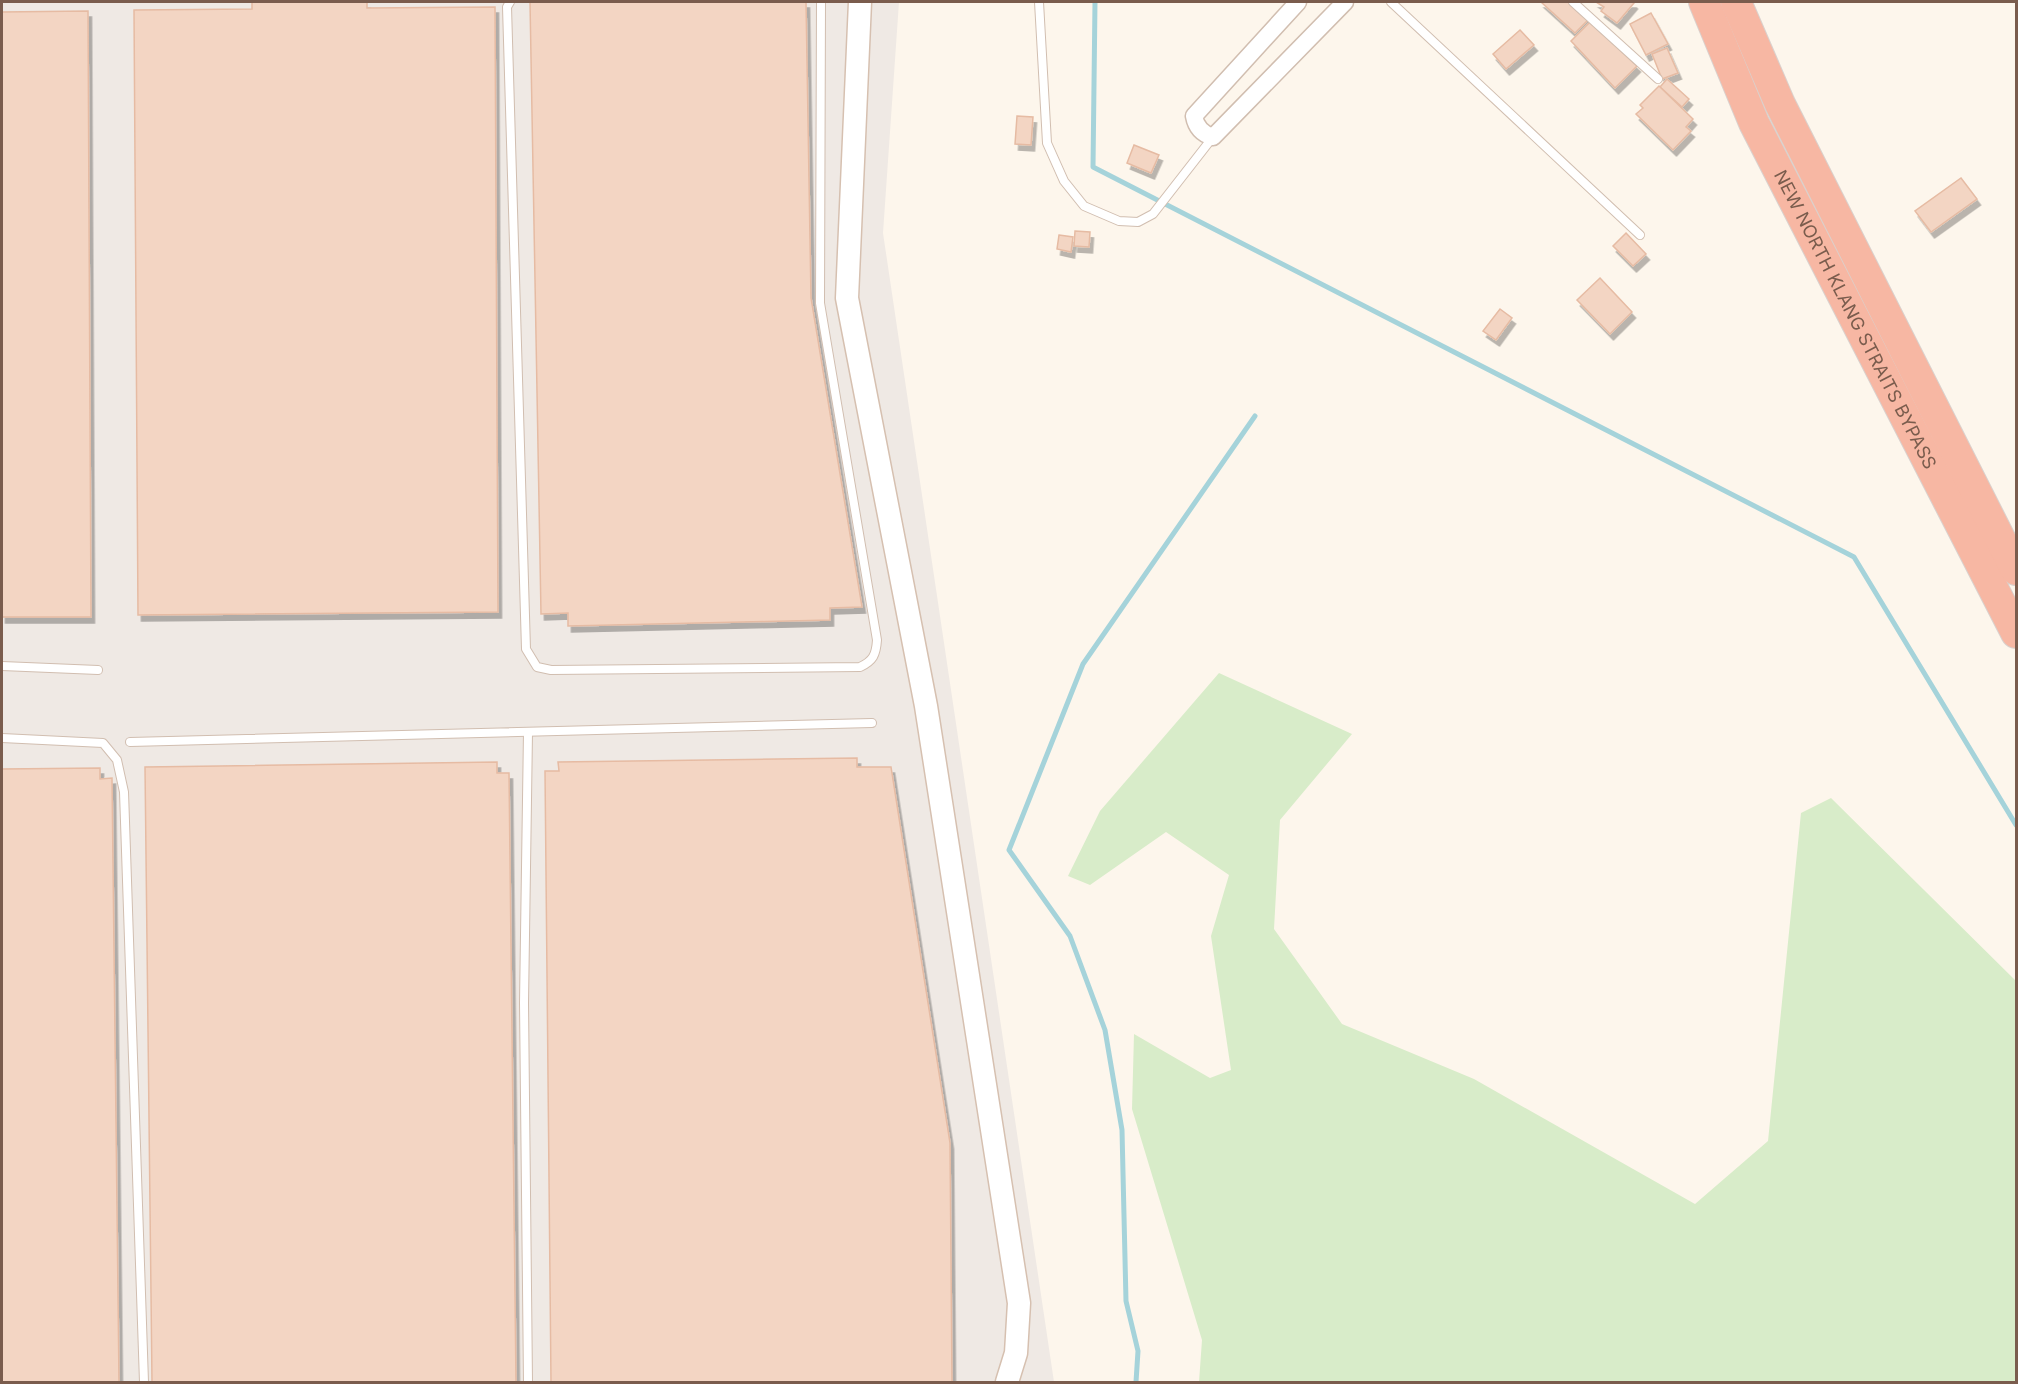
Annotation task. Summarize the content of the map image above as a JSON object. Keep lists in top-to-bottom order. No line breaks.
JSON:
{"streets":{"highway":["NEW NORTH KLANG STRAITS BYPASS"]}}
